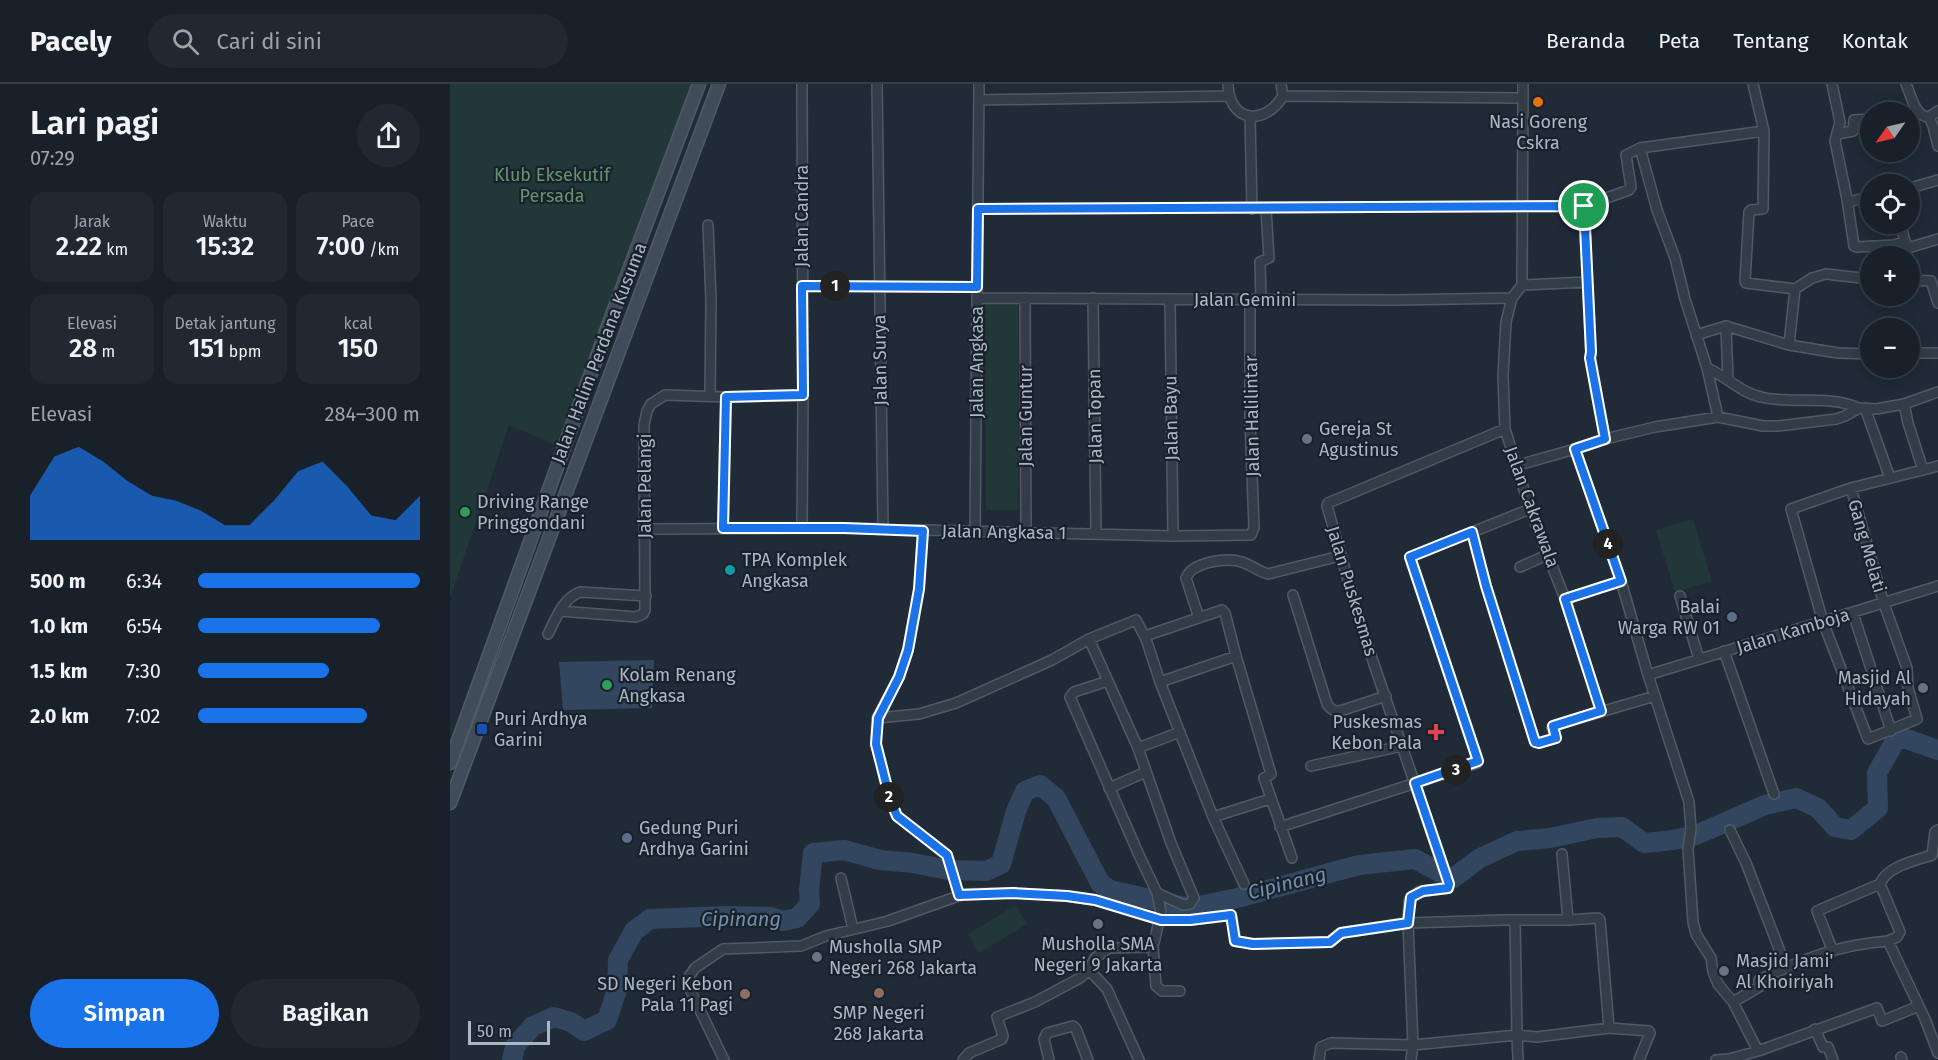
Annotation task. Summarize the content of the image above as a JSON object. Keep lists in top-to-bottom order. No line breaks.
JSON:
{"streets":{"street":["Jalan Candra","Jalan Gemini","Jalan Halim Perdana Kusuma","Jalan Surya","Jalan Angkasa","Jalan Guntur","Jalan Topan","Jalan Halilintar","Jalan Bayu","Jalan Pelangi","Jalan Cakrawala","Jalan Angkasa 1","Gang Melati","Jalan Puskesmas","Jalan Kamboja"]},"crossings":[["Jalan Candra","Jalan Pelangi"],["Jalan Candra","Jalan Angkasa 1"],["Jalan Gemini","Jalan Angkasa"],["Jalan Gemini","Jalan Guntur"],["Jalan Gemini","Jalan Topan"],["Jalan Gemini","Jalan Halilintar"],["Jalan Gemini","Jalan Bayu"],["Jalan Gemini","Jalan Cakrawala"],["Jalan Surya","Jalan Angkasa 1"],["Jalan Angkasa","Jalan Angkasa 1"],["Jalan Guntur","Jalan Angkasa 1"],["Jalan Topan","Jalan Angkasa 1"],["Jalan Halilintar","Jalan Angkasa 1"],["Jalan Bayu","Jalan Angkasa 1"],["Jalan Pelangi","Jalan Angkasa 1"],["Jalan Cakrawala","Jalan Puskesmas"],["Gang Melati","Jalan Kamboja"]],"water":["Cipinang"],"parks":["Klub Eksekutif Persada"],"places":{"other":["Nasi Goreng Cskra","Gereja St Agustinus","Driving Range Pringgondani","TPA Komplek Angkasa","Balai Warga RW 01","Kolam Renang Angkasa","Masjid Al Hidayah","Gedung Puri Ardhya Garini","Musholla SMA Negeri 9 Jakarta","Musholla SMP Negeri 268 Jakarta","Masjid Jami' Al Khoiriyah","SMP Negeri 268 Jakarta","SD Negeri Kebon Pala 11 Pagi"],"transit":["Puri Ardhya Garini"],"health":["Puskesmas Kebon Pala"]},"scale_bar":"50 m","north":"bottom left","page":{"header":"Pacely","search":"Cari di sini","nav":["Beranda","Peta","Tentang","Kontak"],"heading":["Lari pagi","07:29"],"map_buttons":["+","−"],"stats":[["Jarak","2.22 km"],["Waktu","15:32"],["Pace","7:00 /km"],["Elevasi","28 m"],["Detak jantung","151 bpm"],["kcal","150"]],"pins":["1","4","3","2"],"chart":["Elevasi","284–300 m"],"list":[{"name":"500 m","note":"6:34"},{"name":"1.0 km","note":"6:54"},{"name":"1.5 km","note":"7:30"},{"name":"2.0 km","note":"7:02"}],"buttons":["Simpan","Bagikan"],"scale":"50 m"}}
